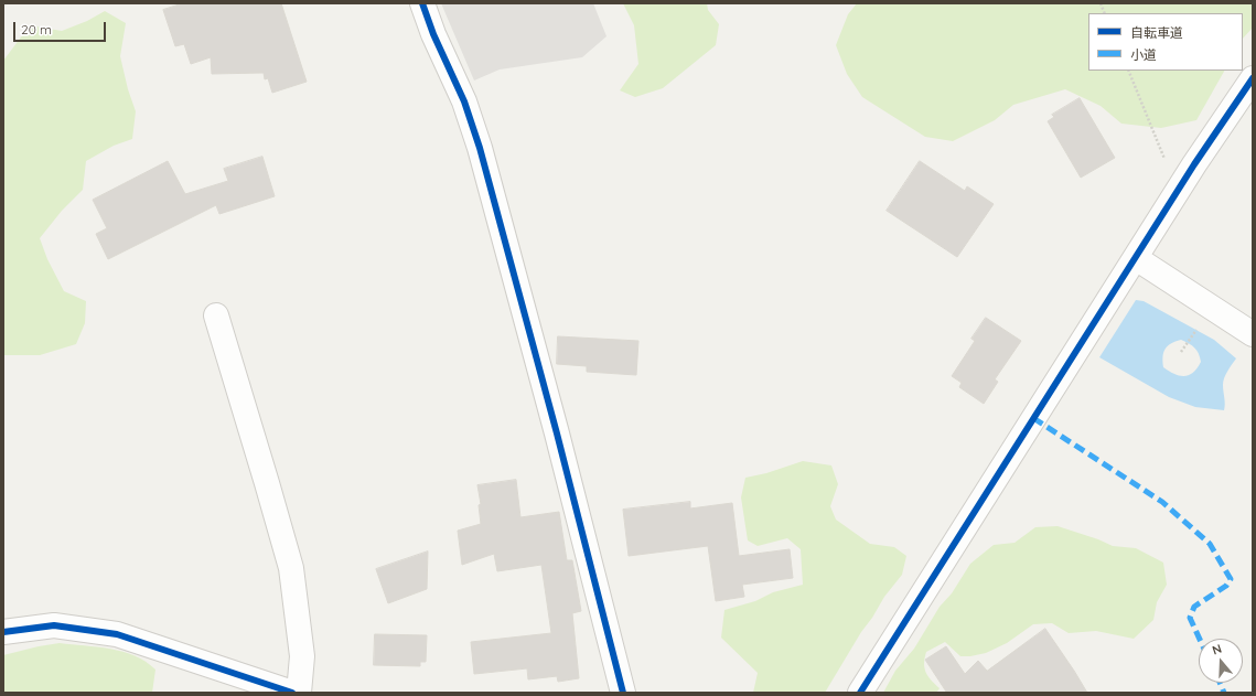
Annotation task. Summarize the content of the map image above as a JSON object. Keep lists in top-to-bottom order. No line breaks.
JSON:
{"legend":["自転車道","小道"],"scale_bar":"20 m","north":"top"}
